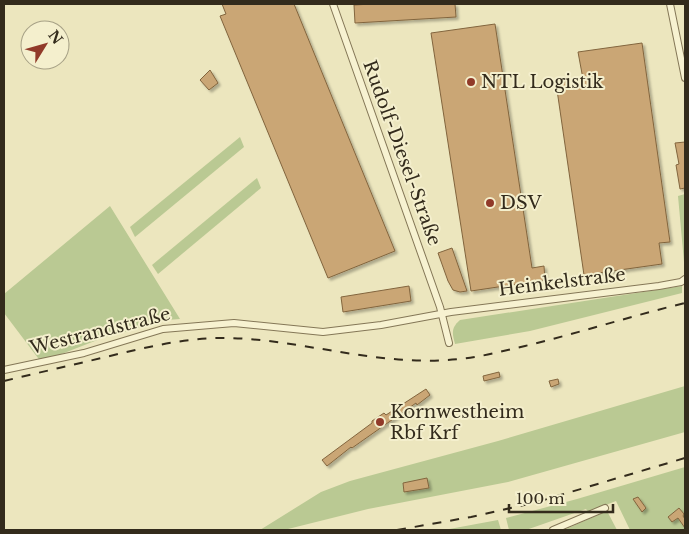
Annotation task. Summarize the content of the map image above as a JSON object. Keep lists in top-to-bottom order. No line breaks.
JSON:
{"streets":{"street":["Rudolf-Diesel-Straße","Heinkelstraße","Westrandstraße"]},"crossings":[["Rudolf-Diesel-Straße","Heinkelstraße"],["Rudolf-Diesel-Straße","Westrandstraße"],["Heinkelstraße","Westrandstraße"]],"places":["NTL Logistik","DSV","Kornwestheim Rbf Krf"],"scale_bar":"100 m","north":"top right"}
